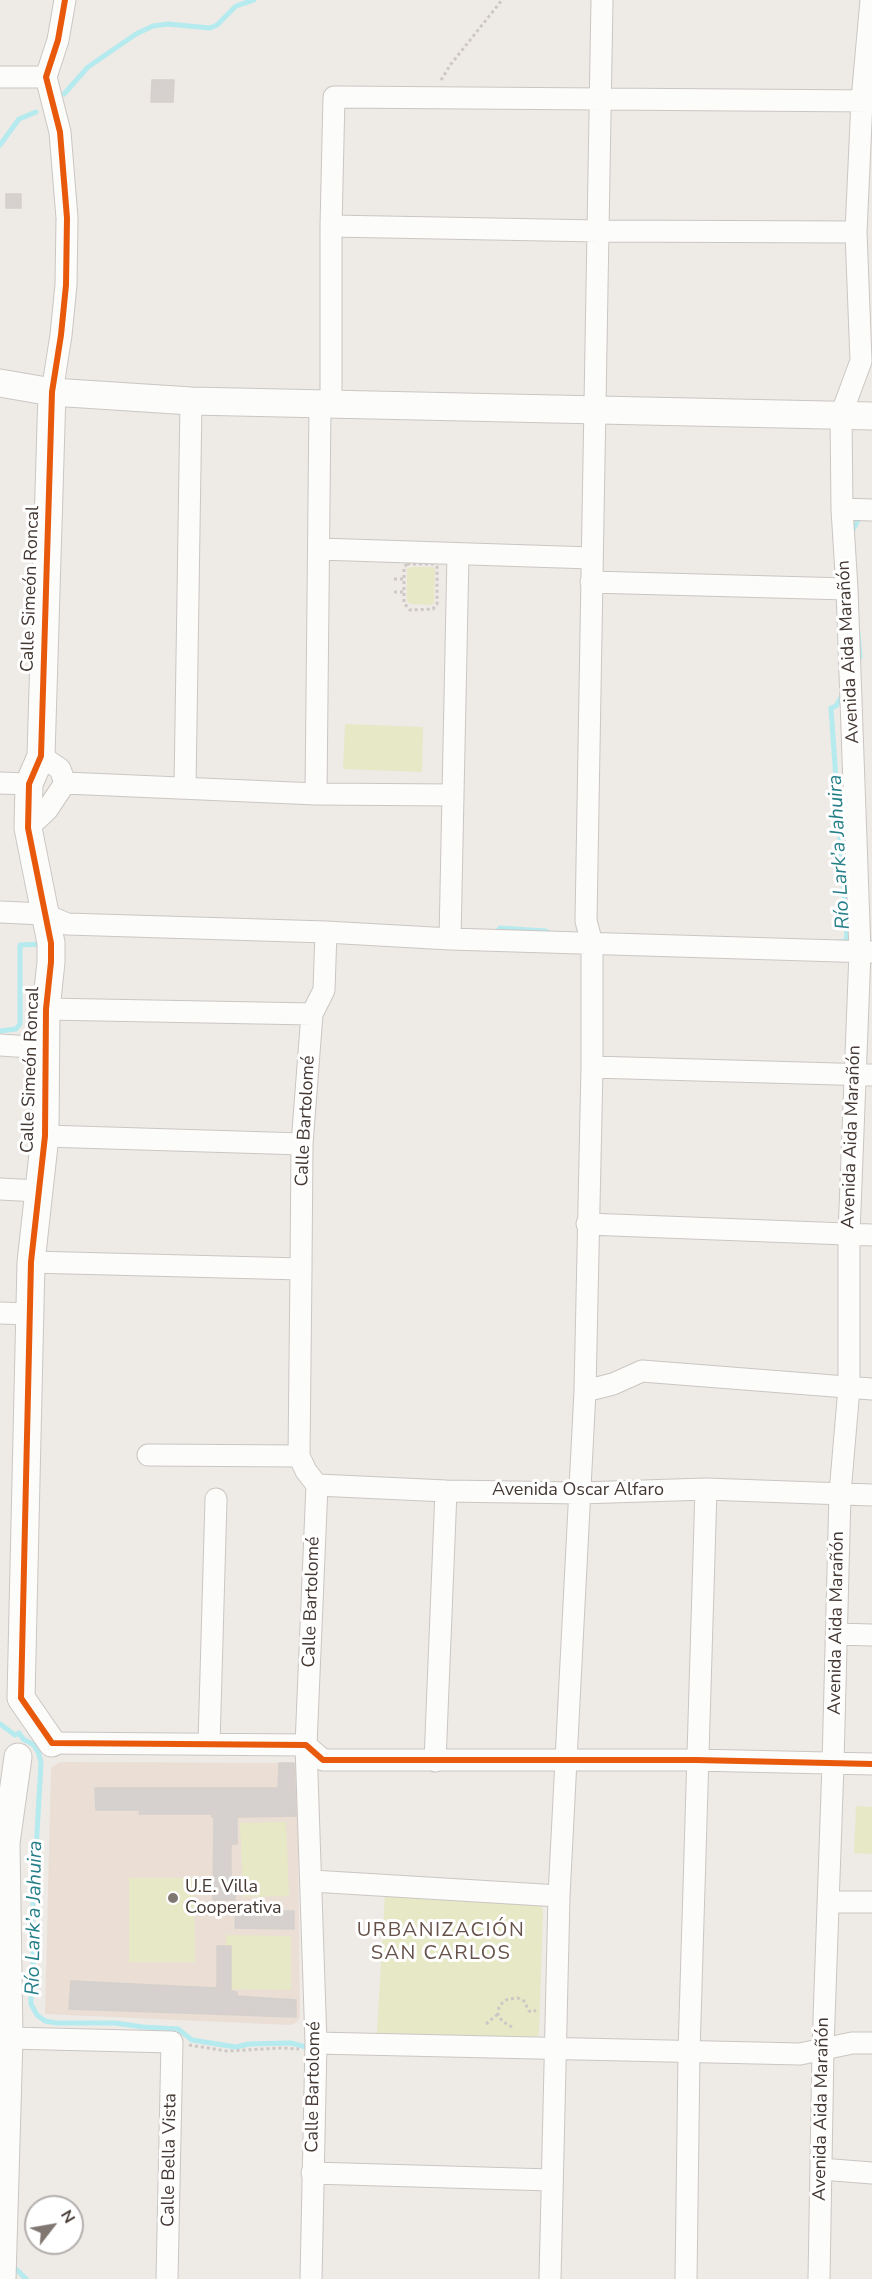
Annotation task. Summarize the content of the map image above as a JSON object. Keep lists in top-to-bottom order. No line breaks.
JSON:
{"streets":{"street":["Calle Simeón Roncal","Avenida Aida Marañón","Calle Bartolomé","Avenida Oscar Alfaro","Calle Bella Vista"]},"crossings":[["Avenida Aida Marañón","Avenida Oscar Alfaro"],["Calle Bartolomé","Avenida Oscar Alfaro"]],"districts":["URBANIZACIÓN SAN CARLOS"],"water":["Río Lark’a Jahuira"],"places":["U.E. Villa Cooperativa"],"north":"top right"}
